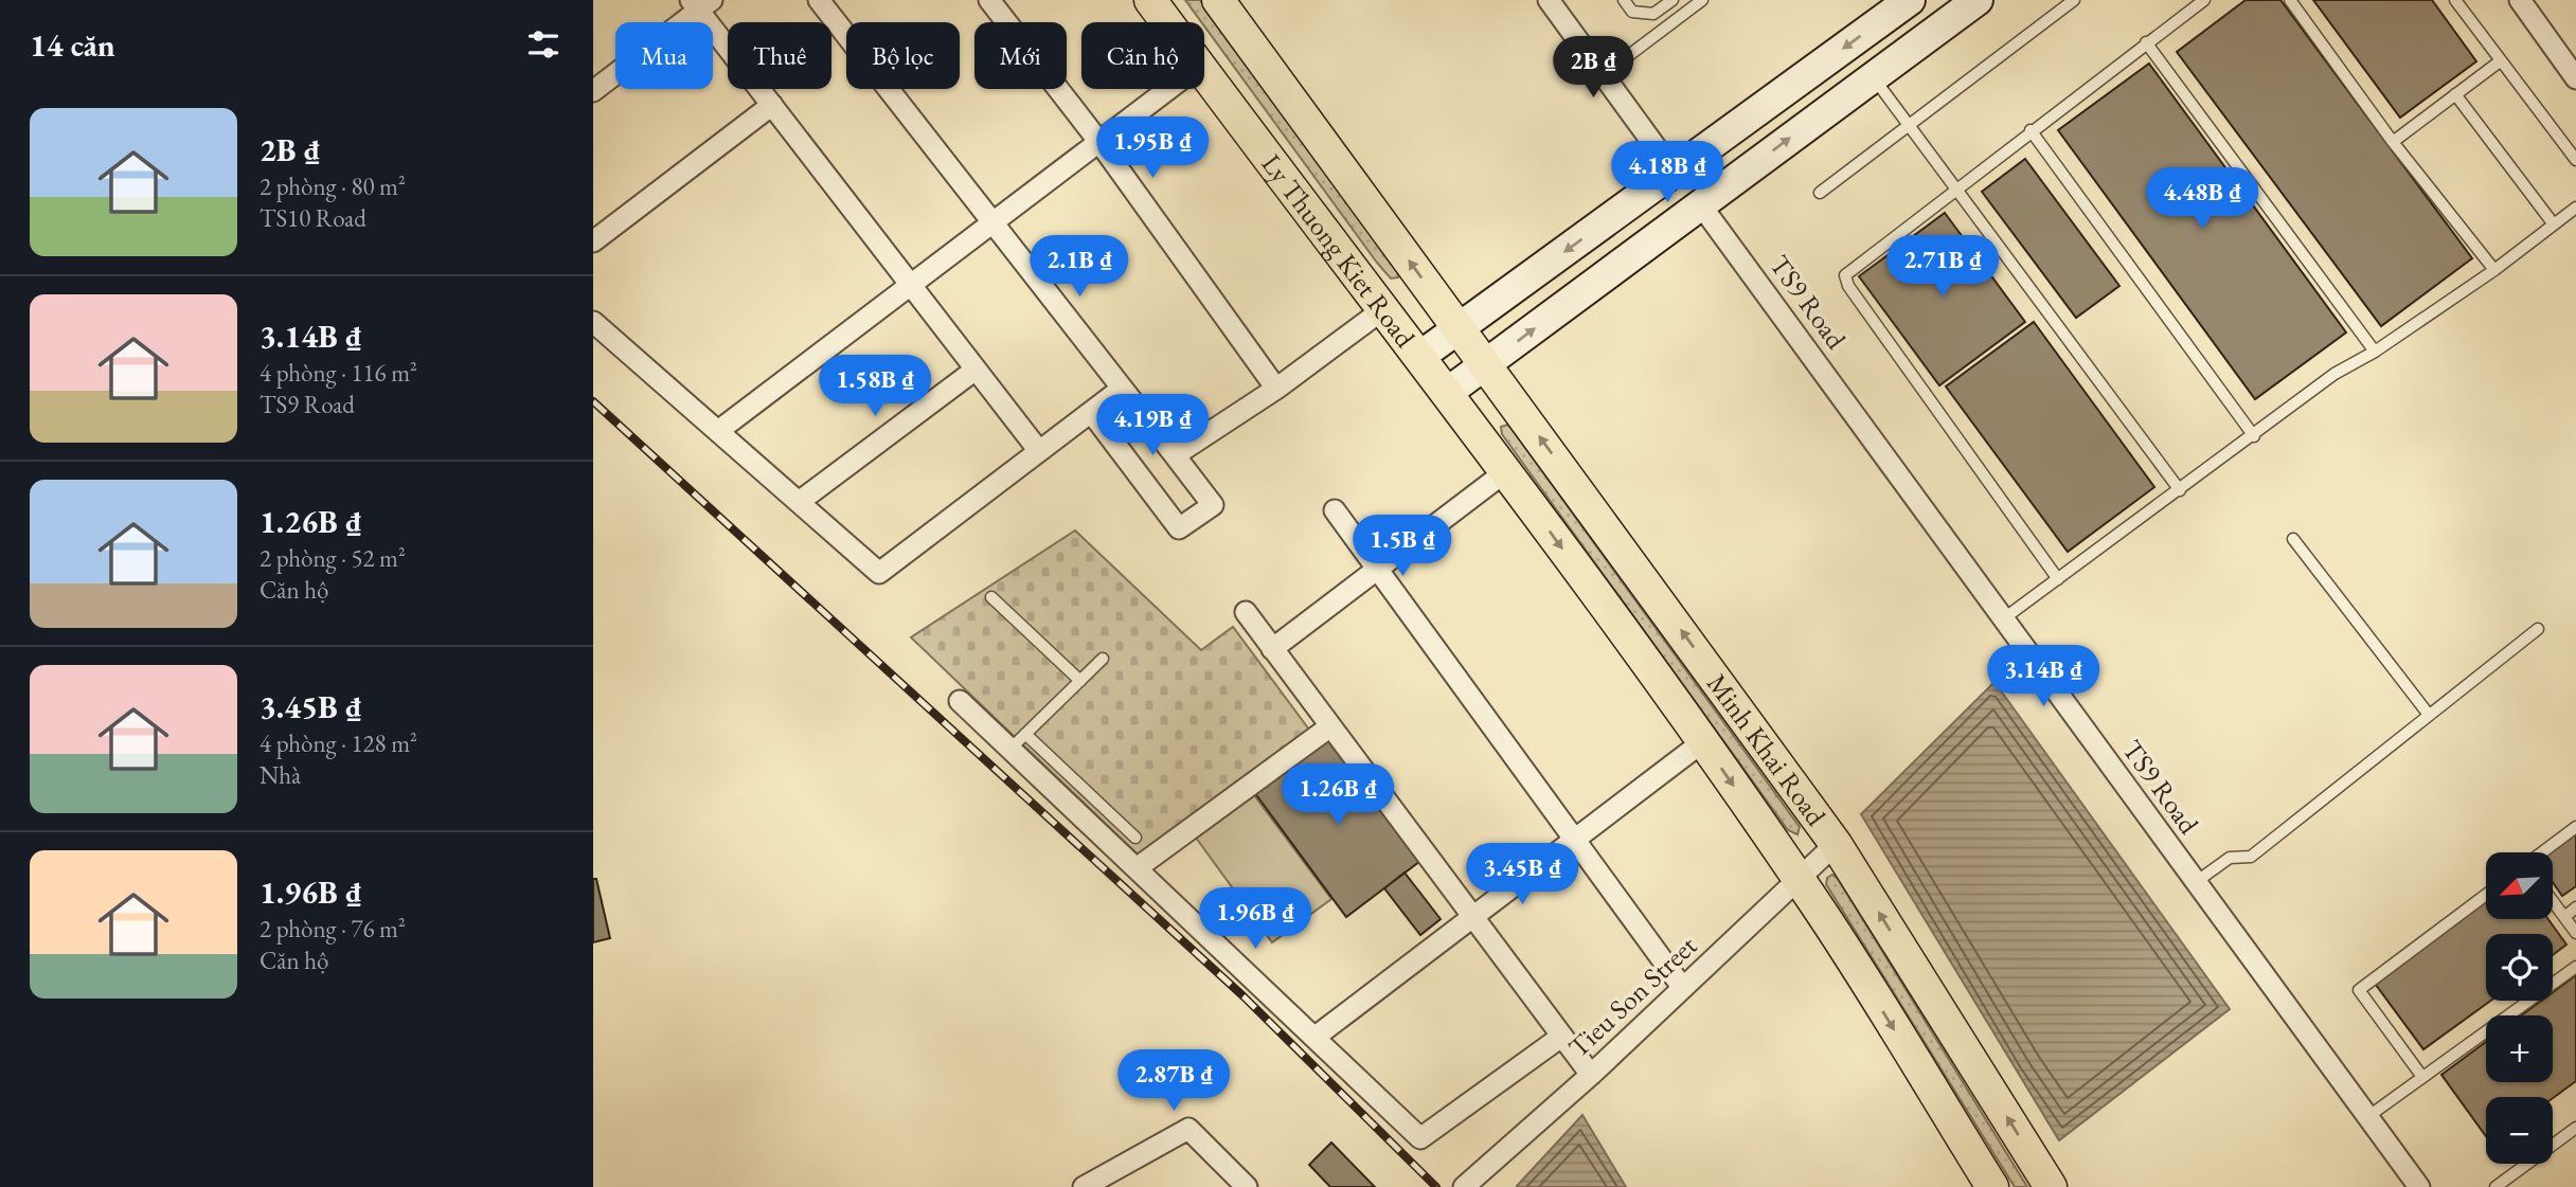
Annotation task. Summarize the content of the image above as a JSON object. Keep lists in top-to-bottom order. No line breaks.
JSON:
{"streets":{"main road":["Ly Thuong Kiet Road","Minh Khai Road"],"street":["TS9 Road","Tieu Son Street"]},"crossings":[["Ly Thuong Kiet Road","Minh Khai Road"],["Minh Khai Road","Tieu Son Street"]],"north":"bottom left","page":{"heading":"14 căn","chip":["Mua","Thuê","Bộ lọc","Mới","Căn hộ"],"price":["2B ₫","1.95B ₫","4.18B ₫","4.48B ₫","2.1B ₫","2.71B ₫","1.58B ₫","4.19B ₫","1.5B ₫","3.14B ₫","1.26B ₫","3.45B ₫","1.96B ₫","2.87B ₫"],"list":[{"name":"2B ₫","note":"2 phòng · 80 m² · TS10 Road"},{"name":"3.14B ₫","note":"4 phòng · 116 m² · TS9 Road"},{"name":"1.26B ₫","note":"2 phòng · 52 m² · Căn hộ"},{"name":"3.45B ₫","note":"4 phòng · 128 m² · Nhà"},{"name":"1.96B ₫","note":"2 phòng · 76 m² · Căn hộ"}],"map_buttons":["+","−"]}}
